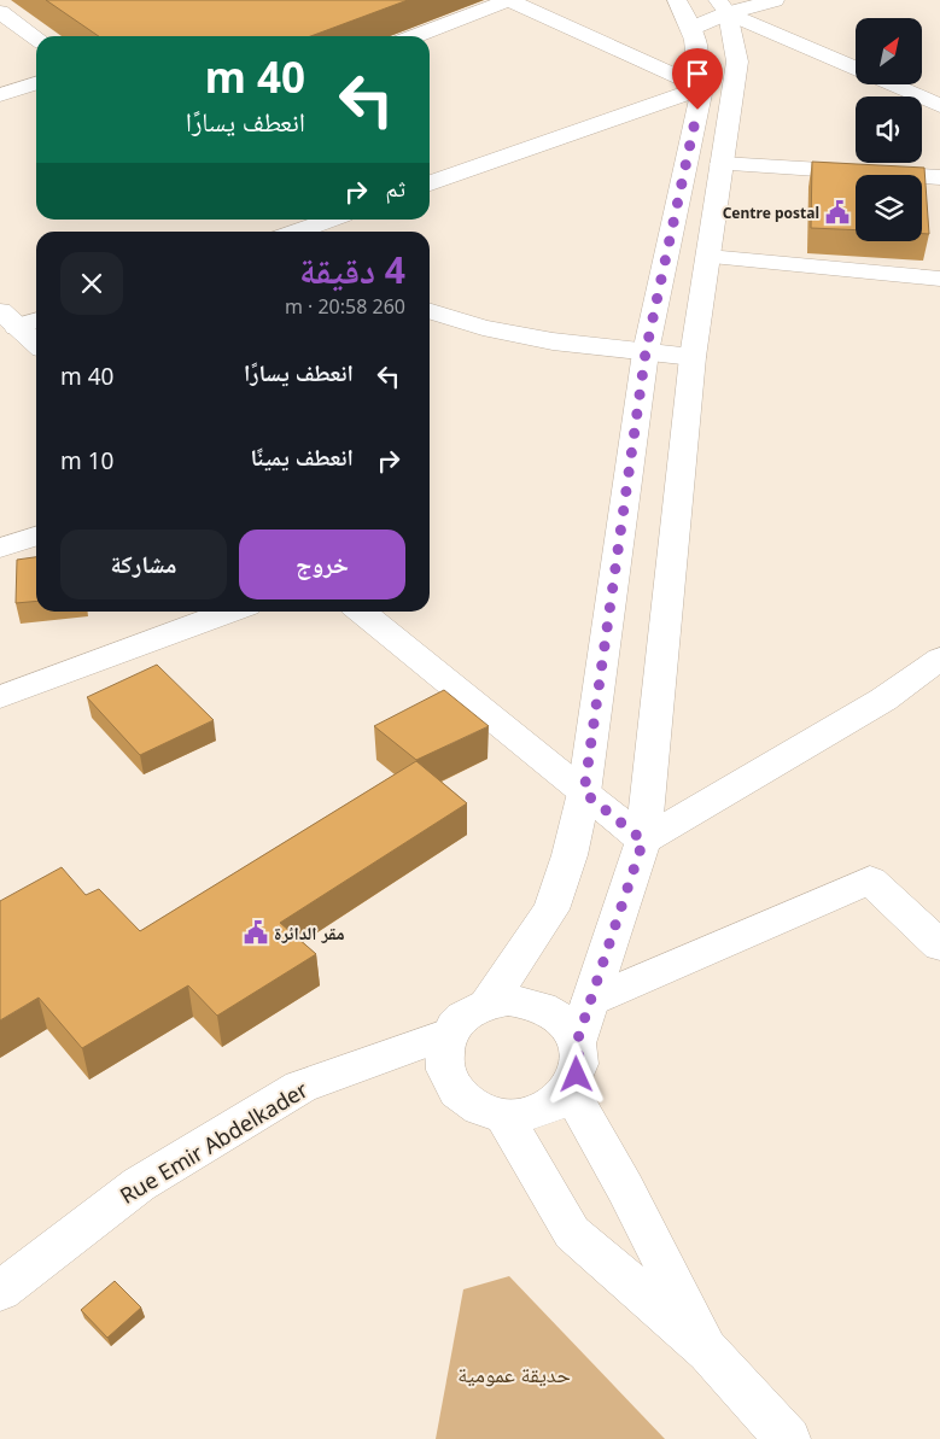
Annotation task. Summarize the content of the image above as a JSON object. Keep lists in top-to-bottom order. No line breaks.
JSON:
{"streets":{"street":["Rue Emir Abdelkader"]},"parks":["حديقة عمومية"],"places":{"public building":["Centre postal","مقر الدائرة"]},"north":"top right","page":{"turn":["40 m","انعطف يسارًا"],"then":"ثم","heading":["4 دقيقة","260 m · 20:58"],"list":[{"name":"انعطف يسارًا","value":"40 m"},{"name":"انعطف يمينًا","value":"10 m"}],"buttons":["خروج","مشاركة"]}}
